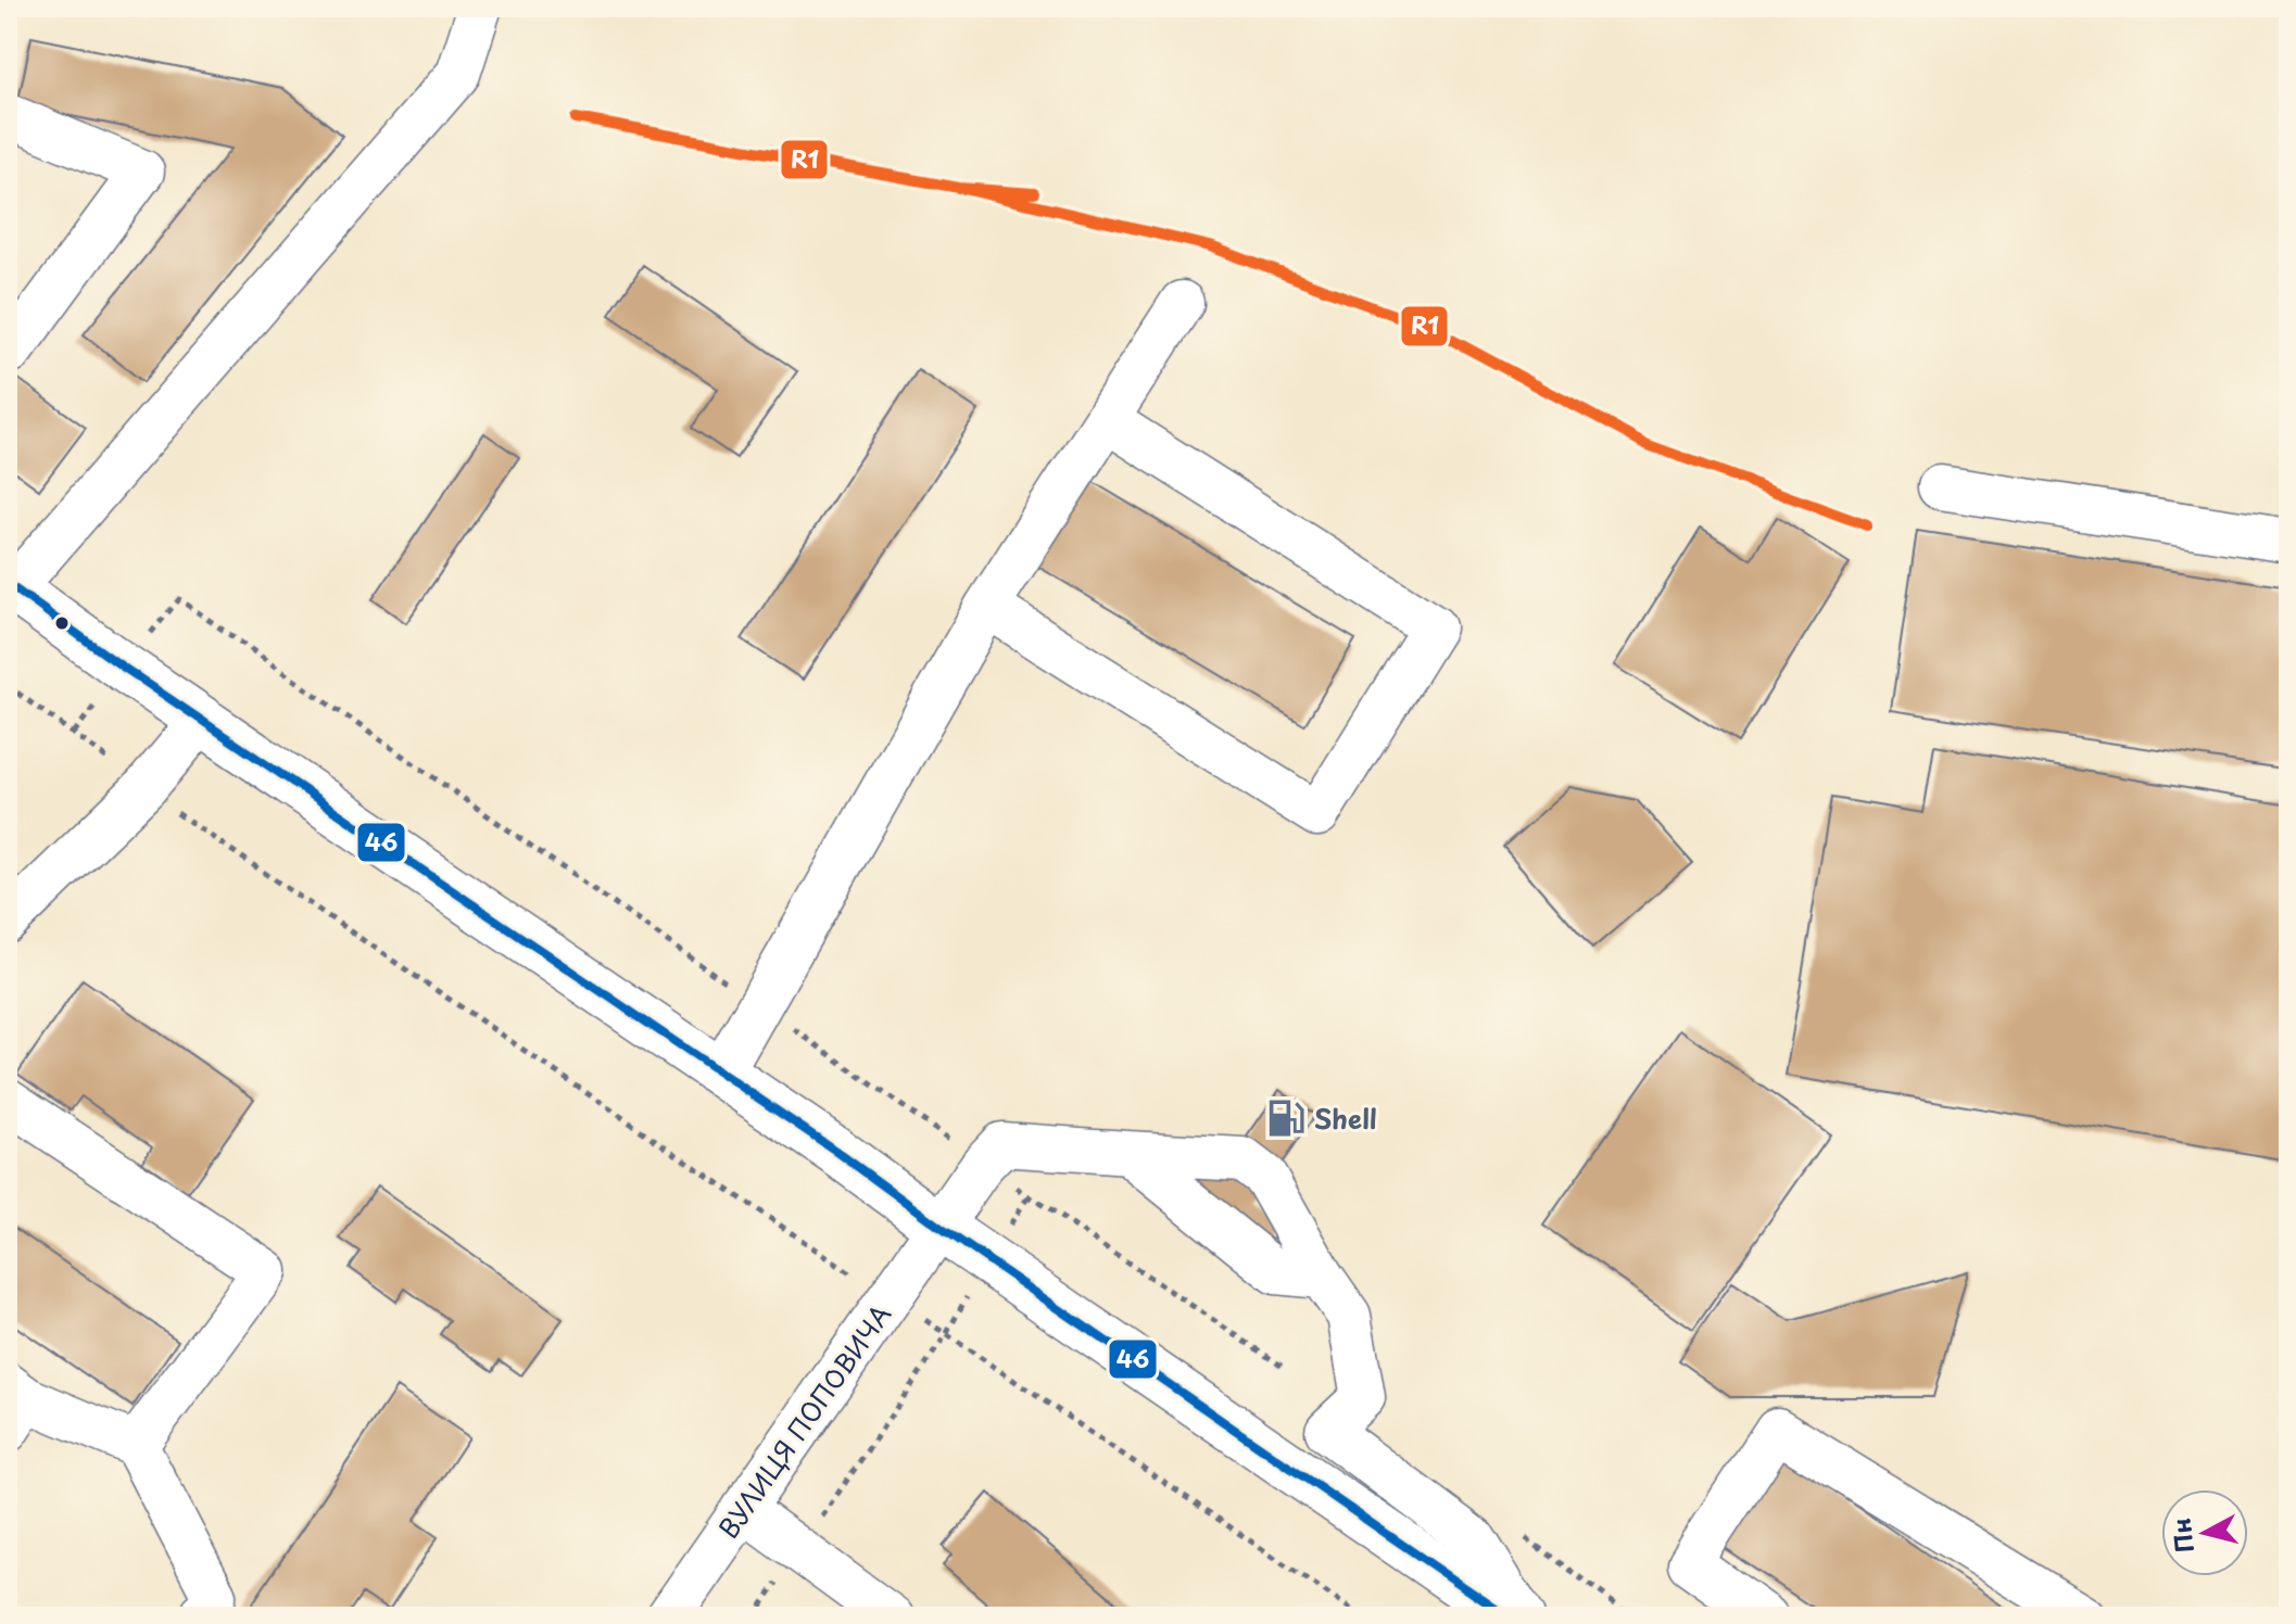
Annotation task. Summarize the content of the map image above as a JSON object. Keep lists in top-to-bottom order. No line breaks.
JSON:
{"streets":{"street":["ВУЛИЦЯ ПОПОВИЧА"]},"places":{"fuel station":["Shell"]},"lines":["transit line R1","transit line 46"],"north":"left"}
